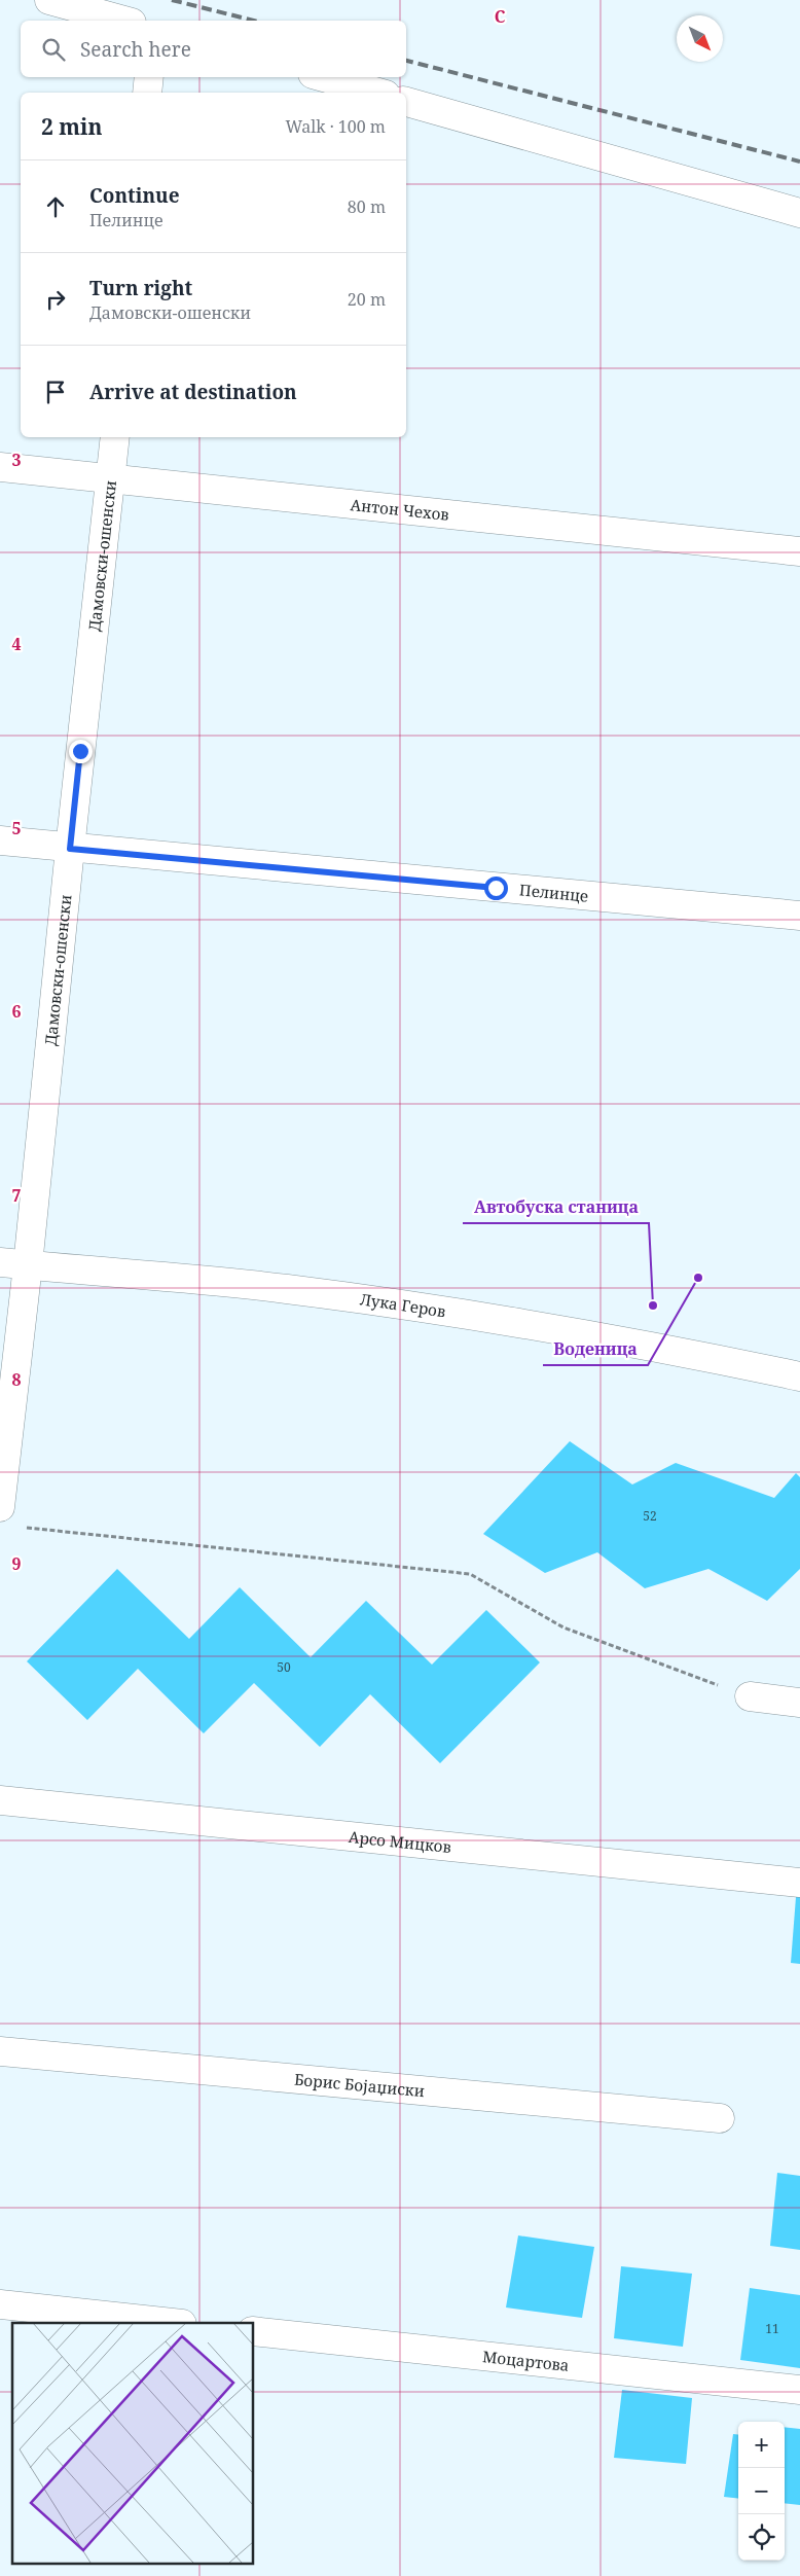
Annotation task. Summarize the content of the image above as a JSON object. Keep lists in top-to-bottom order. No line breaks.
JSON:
{"streets":{"street":["Антон Чехов","Дамовски-ошенски","Пелинце","Лука Геров","Арсо Мицков","Борис Бојаџиски","Моцартова"]},"crossings":[["Антон Чехов","Дамовски-ошенски"],["Дамовски-ошенски","Пелинце"],["Дамовски-ошенски","Лука Геров"]],"places":["Воденица","Автобуска станица"],"house_numbers":["52","50","11"],"north":"bottom right","page":{"search":"Search here","heading":["2 min","Walk · 100 m"],"list":[["Continue","Пелинце","80 m"],["Turn right","Дамовски-ошенски","20 m"],"Arrive at destination"],"map_buttons":["+","−"]},"grid":{"columns":["C"],"rows":["3","4","5","6","7","8","9"]}}
